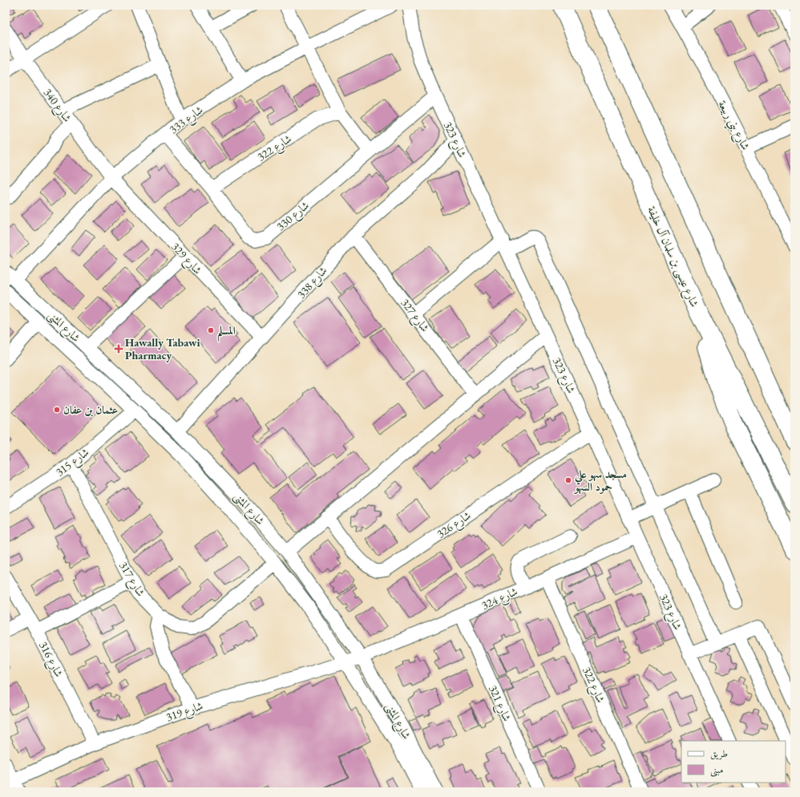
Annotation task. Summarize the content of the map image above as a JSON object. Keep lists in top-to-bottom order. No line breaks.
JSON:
{"streets":{"highway":["شارع عيسى بن سلمان آل خليفة"],"street":["شارع 340","شارع 333","شارع بني ربيعة","شارع 323","شارع 322","شارع 330","شارع 329","شارع 338","شارع 327","شارع المثنى","شارع 315","شارع 326","شارع 317","شارع 324","شارع 316","شارع 321","شارع 319"]},"crossings":[["شارع 340","شارع 333"],["شارع 340","شارع 329"],["شارع 333","شارع 330"],["شارع 333","شارع 329"],["شارع 333","شارع المثنى"],["شارع 323","شارع 330"],["شارع 323","شارع 338"],["شارع 323","شارع 326"],["شارع 323","شارع 324"],["شارع 322","شارع 330"],["شارع 322","شارع 324"],["شارع 329","شارع 338"],["شارع 338","شارع 327"],["شارع 338","شارع المثنى"],["شارع المثنى","شارع 315"],["شارع المثنى","شارع 317"],["شارع المثنى","شارع 324"],["شارع المثنى","شارع 319"],["شارع 315","شارع 317"],["شارع 324","شارع 321"],["شارع 324","شارع 319"],["شارع 316","شارع 319"]],"places":{"other":["المسلم","عثمان بن عفان","مسجد سهو علي حمود السهو"],"health":["Hawally Tabawi Pharmacy"]},"legend":["طريق","مبنى"]}
